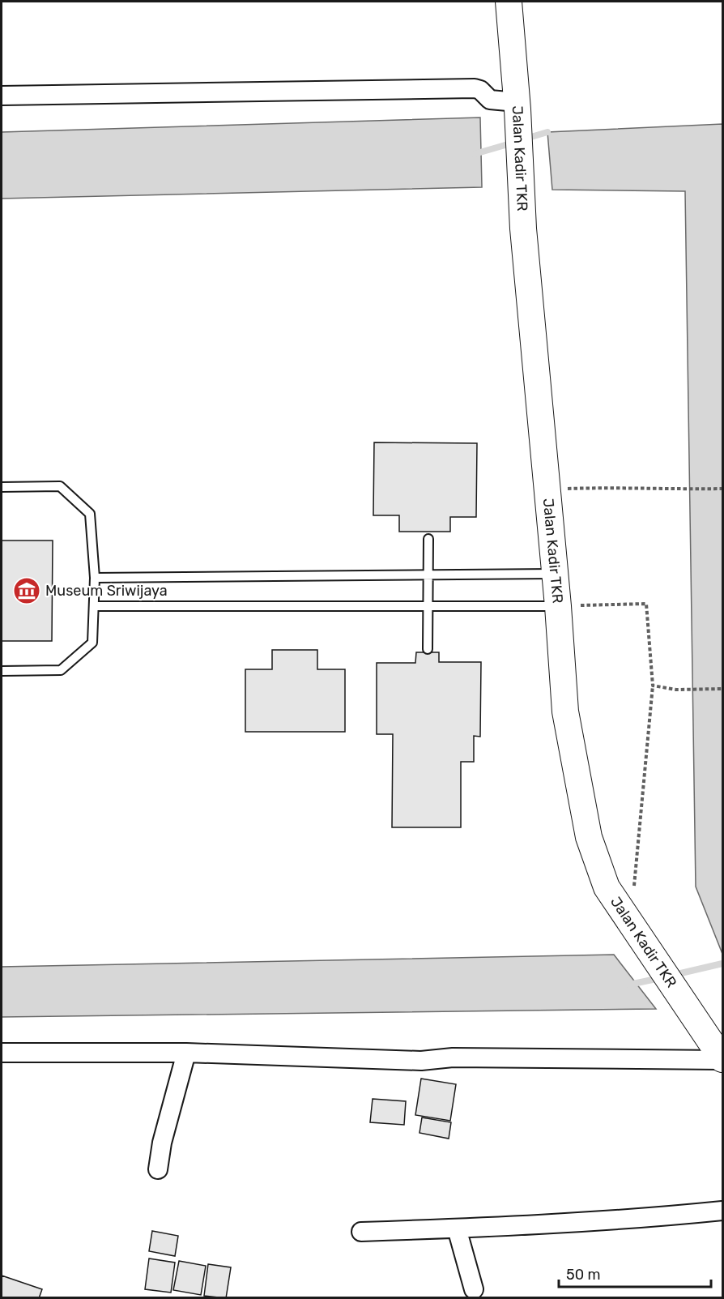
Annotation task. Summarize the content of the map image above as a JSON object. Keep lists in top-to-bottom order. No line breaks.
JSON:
{"streets":{"street":["Jalan Kadir TKR"]},"places":{"museum":["Museum Sriwijaya"]},"scale_bar":"50 m"}
